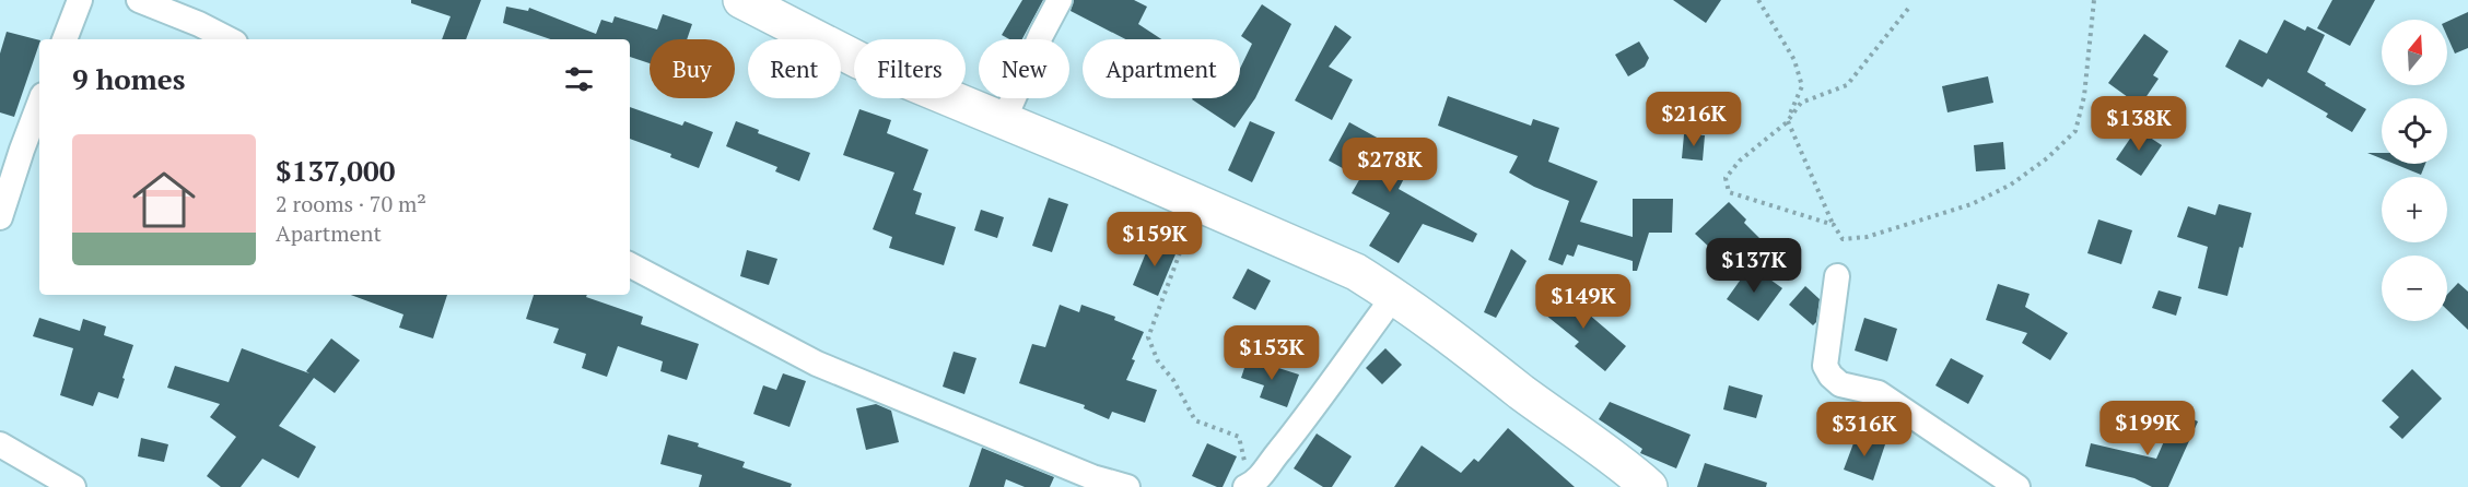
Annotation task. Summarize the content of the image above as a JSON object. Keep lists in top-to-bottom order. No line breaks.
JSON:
{"north":"top","page":{"map_buttons":["+","−"],"chip":["Buy","Rent","Filters","New","Apartment"],"heading":"9 homes","price":["$216K","$138K","$278K","$159K","$137K","$149K","$153K","$199K","$316K"],"list":[{"name":"$137,000","note":"2 rooms · 70 m² · Apartment"}]}}
